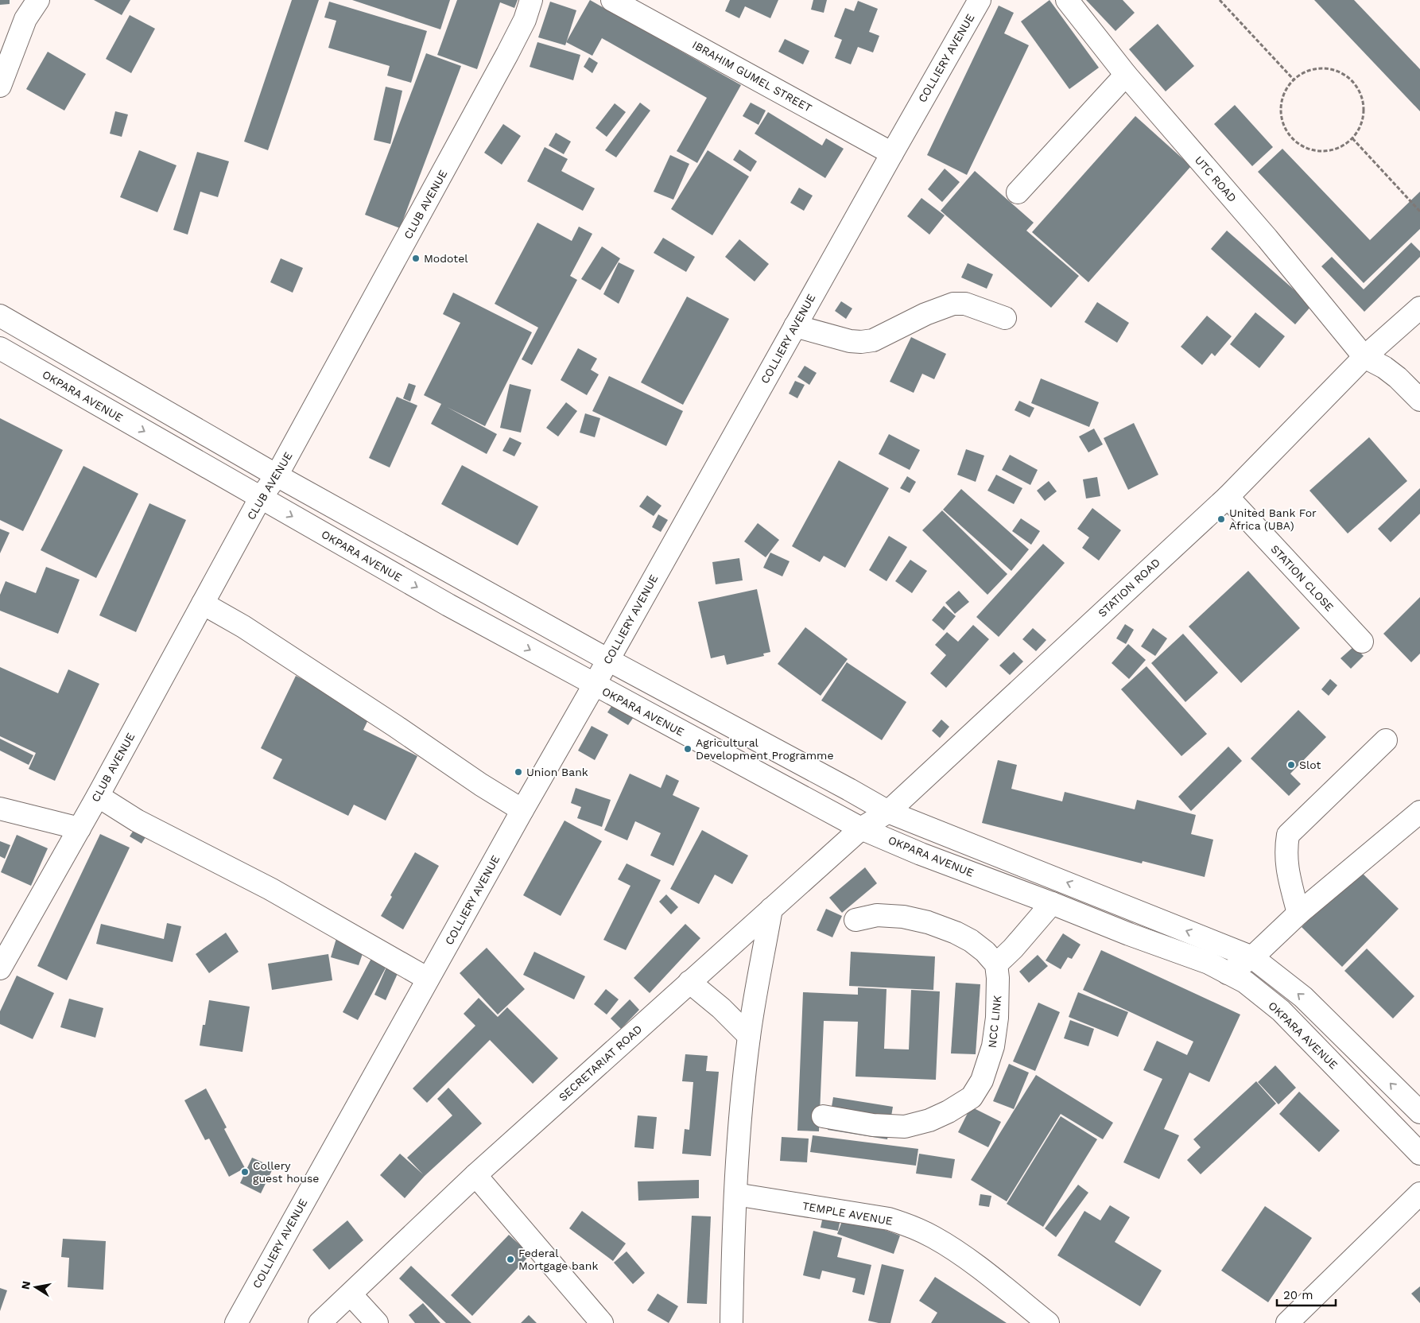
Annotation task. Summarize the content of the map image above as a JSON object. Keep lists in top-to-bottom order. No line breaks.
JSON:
{"streets":{"street":["COLLIERY AVENUE","IBRAHIM GUMEL STREET","UTC ROAD","CLUB AVENUE","OKPARA AVENUE","STATION CLOSE","STATION ROAD","NCC LINK","SECRETARIAT ROAD","TEMPLE AVENUE"]},"crossings":[["COLLIERY AVENUE","IBRAHIM GUMEL STREET"],["COLLIERY AVENUE","OKPARA AVENUE"],["UTC ROAD","STATION ROAD"],["CLUB AVENUE","OKPARA AVENUE"],["OKPARA AVENUE","SECRETARIAT ROAD"],["STATION CLOSE","STATION ROAD"],["STATION ROAD","SECRETARIAT ROAD"]],"places":["Modotel","United Bank For Africa (UBA)","Agricultural Development Programme","Slot","Union Bank","Collery guest house","Federal Mortgage bank"],"scale_bar":"20 m","north":"left"}
